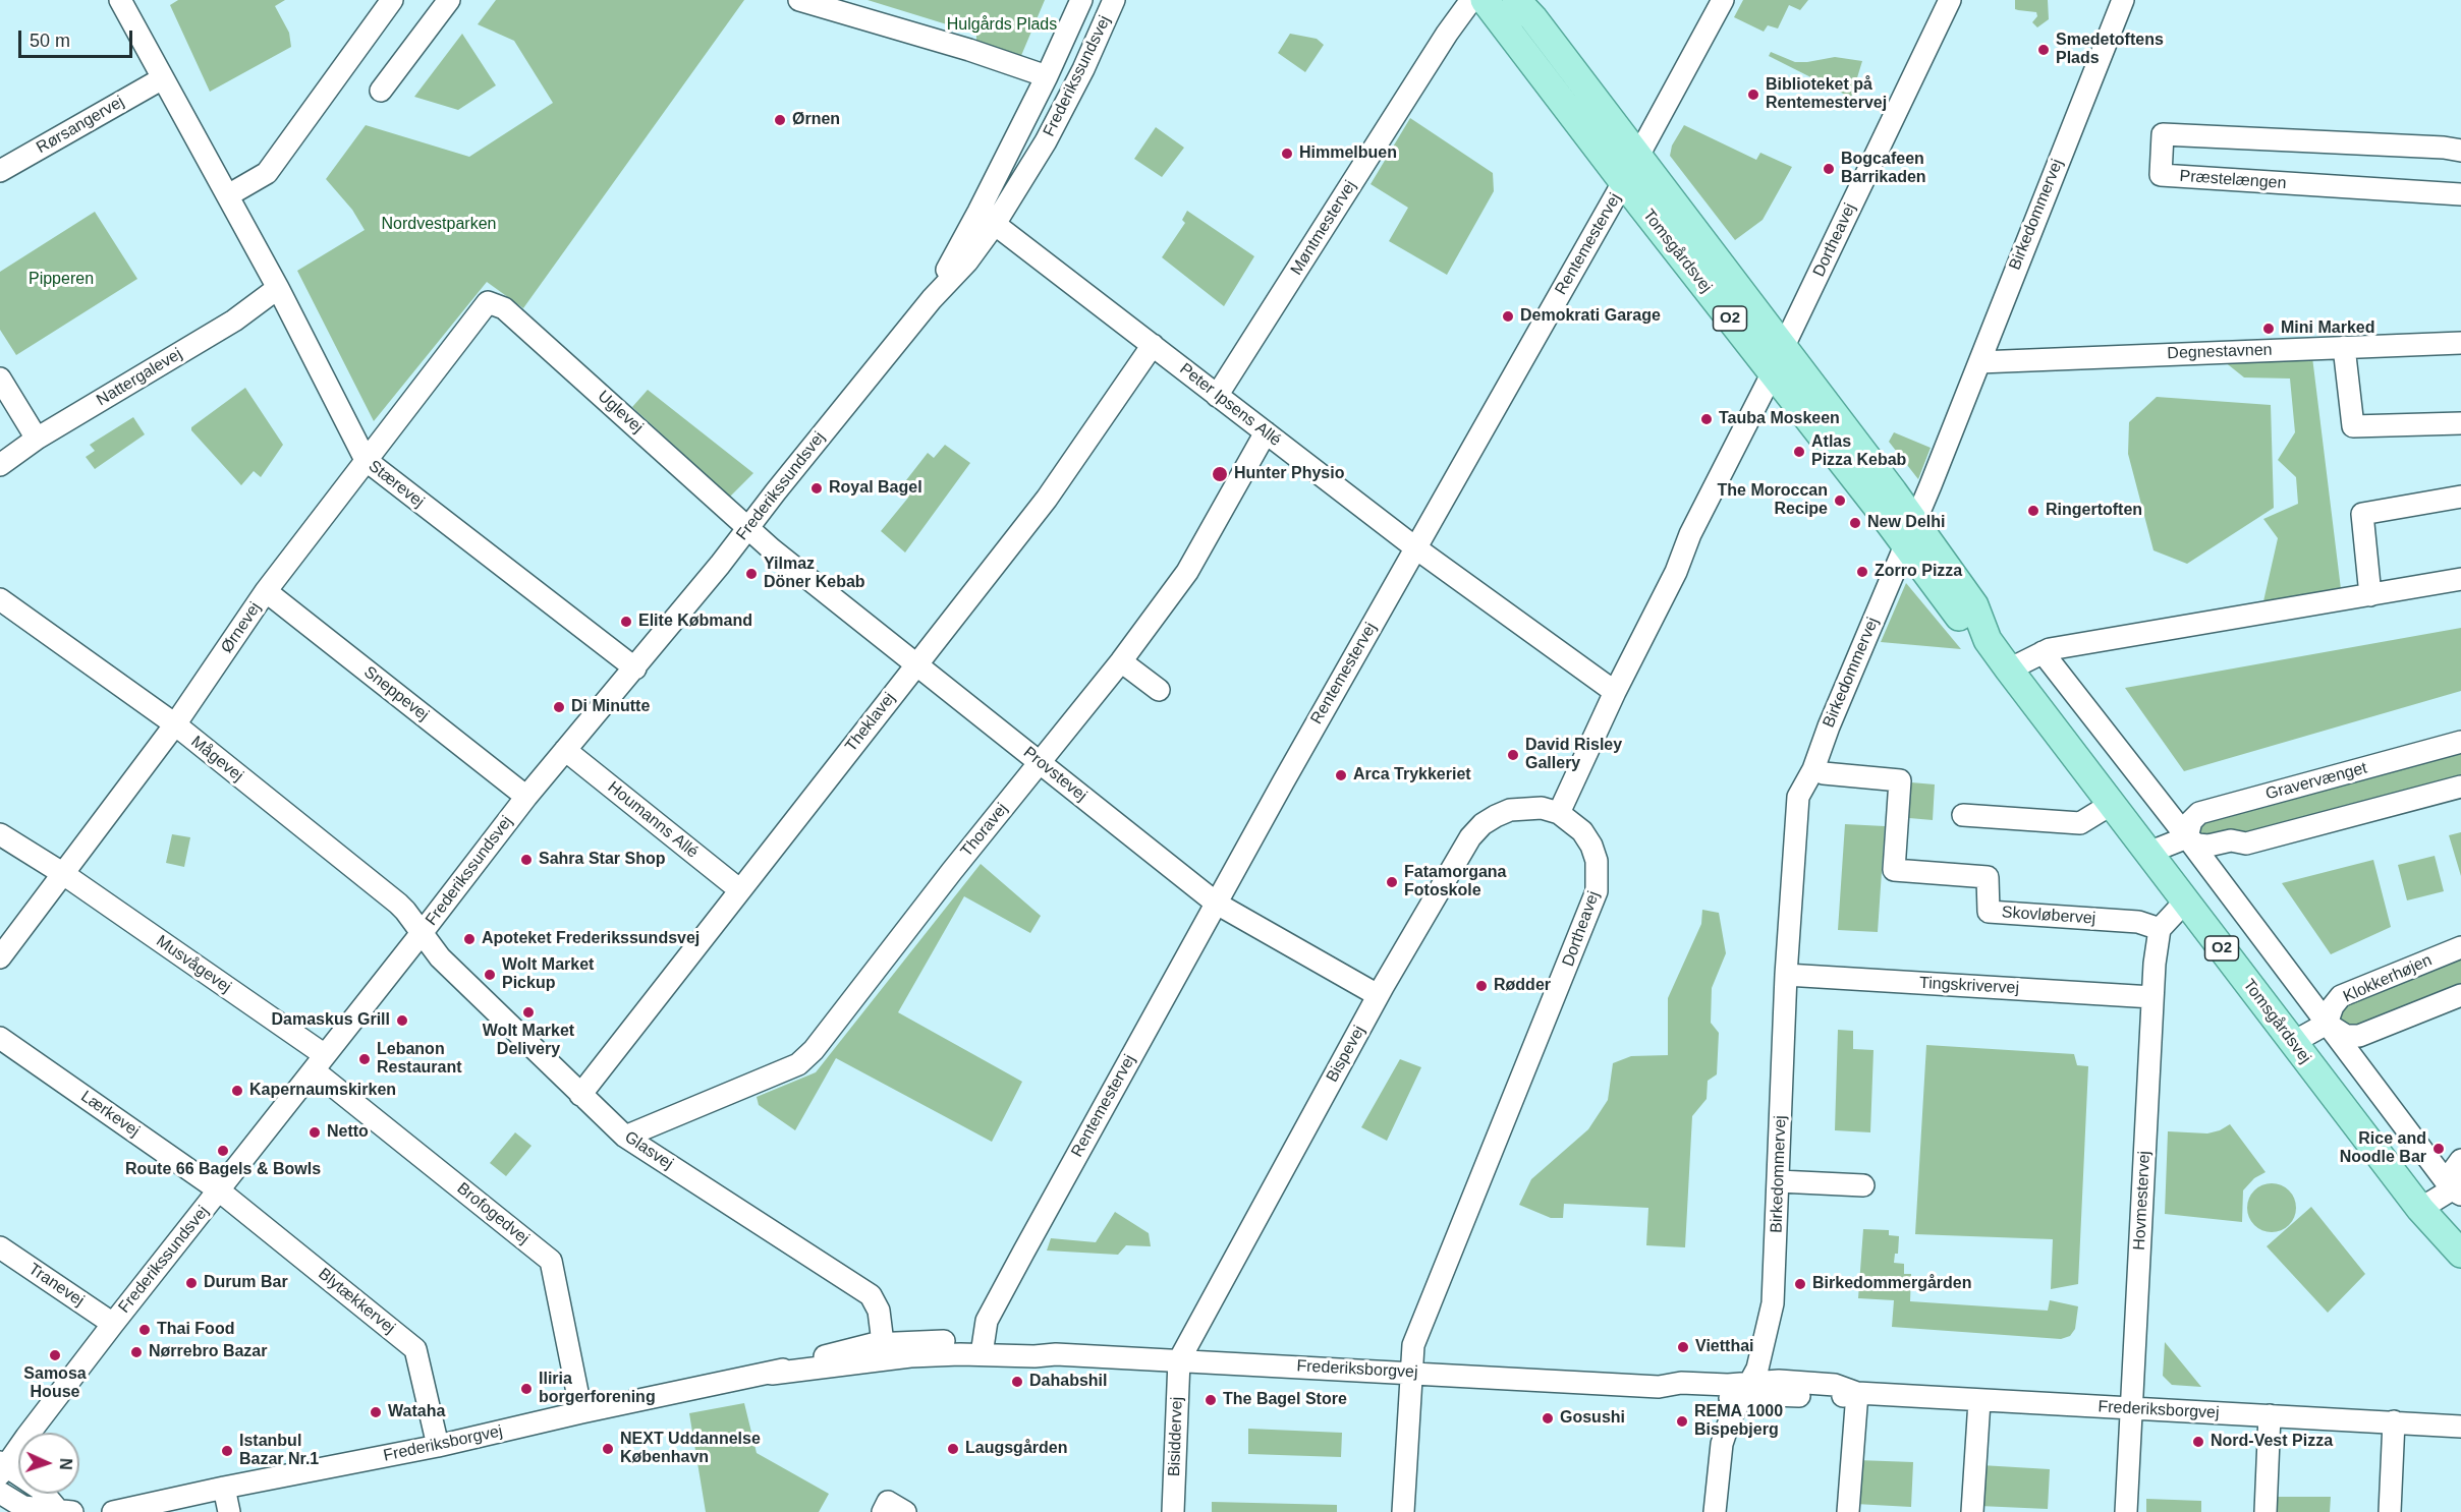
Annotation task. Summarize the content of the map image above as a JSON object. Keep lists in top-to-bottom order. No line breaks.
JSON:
{"streets":{"main road":["Tomsgårdsvej","O2"],"street":["Frederikssundsvej","Rørsangervej","Præstelængen","Birkedommervej","Møntmestervej","Dortheavej","Rentemestervej","Degnestavnen","Nattergalevej","Peter Ipsens Allé","Uglevej","Stærevej","Ørnevej","Sneppevej","Theklavej","Mågevej","Provstevej","Gravervænget","Houmanns Allé","Thoravej","Skovløbervej","Musvågevej","Klokkerhøjen","Tingskrivervej","Bispevej","Lærkevej","Glasvej","Hovmestervej","Brofogedvej","Tranevej","Blytækkervej","Frederiksborgvej","Bisiddervej"]},"crossings":[["Frederikssundsvej","Peter Ipsens Allé"],["Frederikssundsvej","Uglevej"],["Frederikssundsvej","Stærevej"],["Frederikssundsvej","Sneppevej"],["Frederikssundsvej","Mågevej"],["Frederikssundsvej","Provstevej"],["Frederikssundsvej","Houmanns Allé"],["Frederikssundsvej","Musvågevej"],["Frederikssundsvej","Lærkevej"],["Frederikssundsvej","Glasvej"],["Frederikssundsvej","Brofogedvej"],["Frederikssundsvej","Tranevej"],["Frederikssundsvej","Blytækkervej"],["Rørsangervej","Stærevej"],["Birkedommervej","Tomsgårdsvej"],["Birkedommervej","Degnestavnen"],["Birkedommervej","Skovløbervej"],["Birkedommervej","Tingskrivervej"],["Birkedommervej","Frederiksborgvej"],["Møntmestervej","Peter Ipsens Allé"],["Dortheavej","Tomsgårdsvej"],["Dortheavej","Peter Ipsens Allé"],["Dortheavej","Bispevej"],["Dortheavej","Frederiksborgvej"],["Rentemestervej","Tomsgårdsvej"],["Rentemestervej","Peter Ipsens Allé"],["Rentemestervej","Provstevej"],["Rentemestervej","Frederiksborgvej"],["Nattergalevej","Stærevej"],["Peter Ipsens Allé","Theklavej"],["Peter Ipsens Allé","Thoravej"],["Uglevej","Ørnevej"],["Uglevej","Provstevej"],["Stærevej","Ørnevej"],["Ørnevej","Sneppevej"],["Ørnevej","Mågevej"],["Ørnevej","Musvågevej"],["Theklavej","Provstevej"],["Theklavej","Houmanns Allé"],["Theklavej","Glasvej"],["Mågevej","Glasvej"],["Provstevej","Thoravej"],["Provstevej","Bispevej"],["Thoravej","Glasvej"],["Skovløbervej","Hovmestervej"],["Musvågevej","Brofogedvej"],["Tingskrivervej","Hovmestervej"],["Bispevej","Frederiksborgvej"],["Bispevej","Bisiddervej"],["Lærkevej","Blytækkervej"],["Glasvej","Frederiksborgvej"],["Hovmestervej","Frederiksborgvej"],["Brofogedvej","Frederiksborgvej"],["Blytækkervej","Frederiksborgvej"],["Frederiksborgvej","Bisiddervej"]],"parks":["Hulgårds Plads","Nordvestparken","Pipperen"],"places":["Smedetoftens Plads","Biblioteket på Rentemestervej","Ørnen","Himmelbuen","Bogcafeen Barrikaden","Demokrati Garage","Mini Marked","Tauba Moskeen","Atlas Pizza Kebab","Hunter Physio","Royal Bagel","The Moroccan Recipe","Ringertoften","New Delhi","Zorro Pizza","Yilmaz Döner Kebab","Elite Købmand","Di Minutte","David Risley Gallery","Arca Trykkeriet","Sahra Star Shop","Fatamorgana Fotoskole","Apoteket Frederikssundsvej","Wolt Market Pickup","Rødder","Wolt Market Delivery","Damaskus Grill","Lebanon Restaurant","Kapernaumskirken","Netto","Rice and Noodle Bar","Route 66 Bagels & Bowls","Durum Bar","Birkedommergården","Thai Food","Vietthai","Nørrebro Bazar","Samosa House","Dahabshil","Iliria borgerforening","The Bagel Store","Wataha","Gosushi","REMA 1000 Bispebjerg","Nord-Vest Pizza","NEXT Uddannelse København","Laugsgården","Istanbul Bazar Nr.1"],"scale_bar":"50 m","north":"right"}
